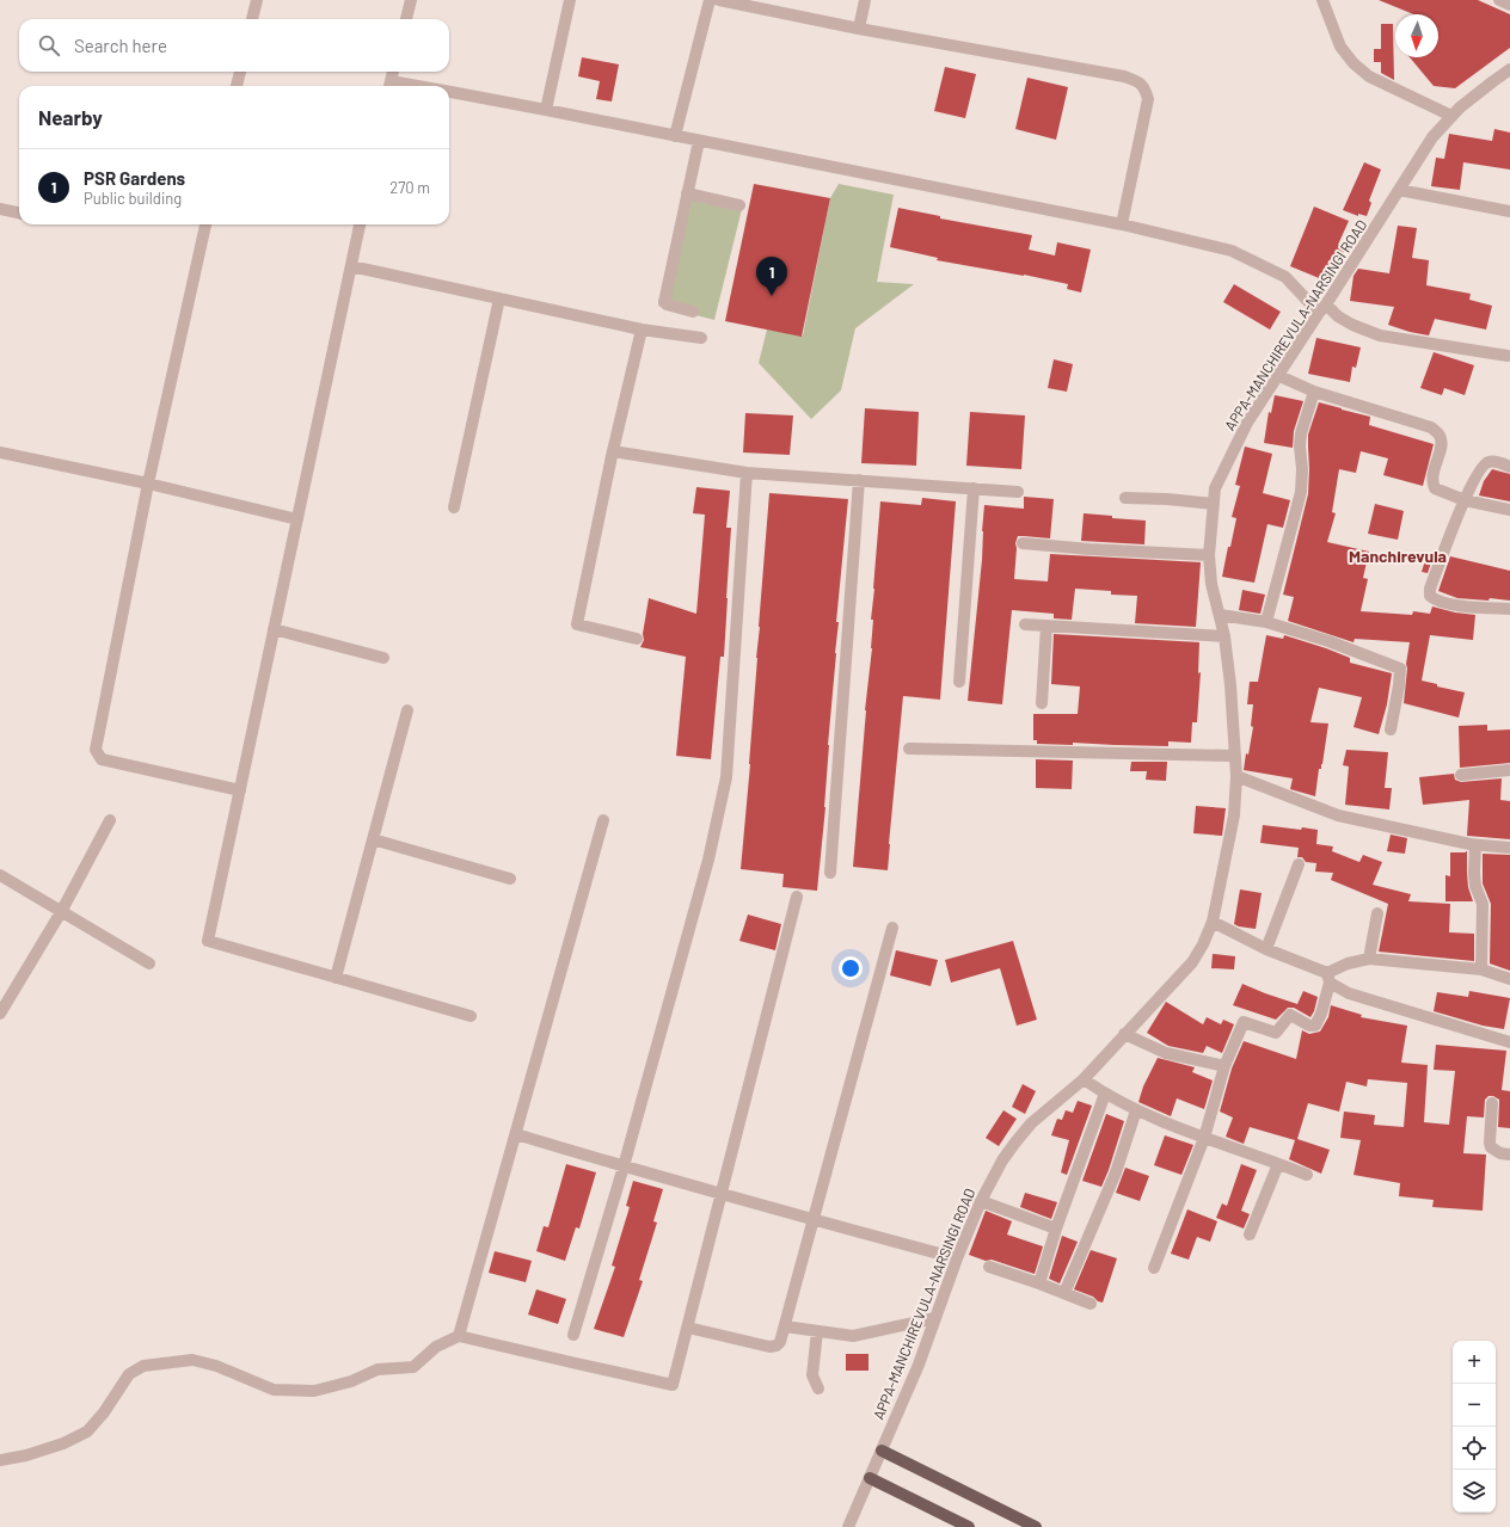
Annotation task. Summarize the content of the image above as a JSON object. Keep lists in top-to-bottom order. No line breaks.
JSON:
{"streets":{"street":["APPA-MANCHIREVULA-NARSINGI ROAD"]},"districts":["Manchirevula"],"north":"bottom","page":{"search":"Search here","heading":"Nearby","list":[{"mark":"1","name":"PSR Gardens","note":"Public building","value":"270 m"}],"pins":"1","map_buttons":["+","−"]}}
